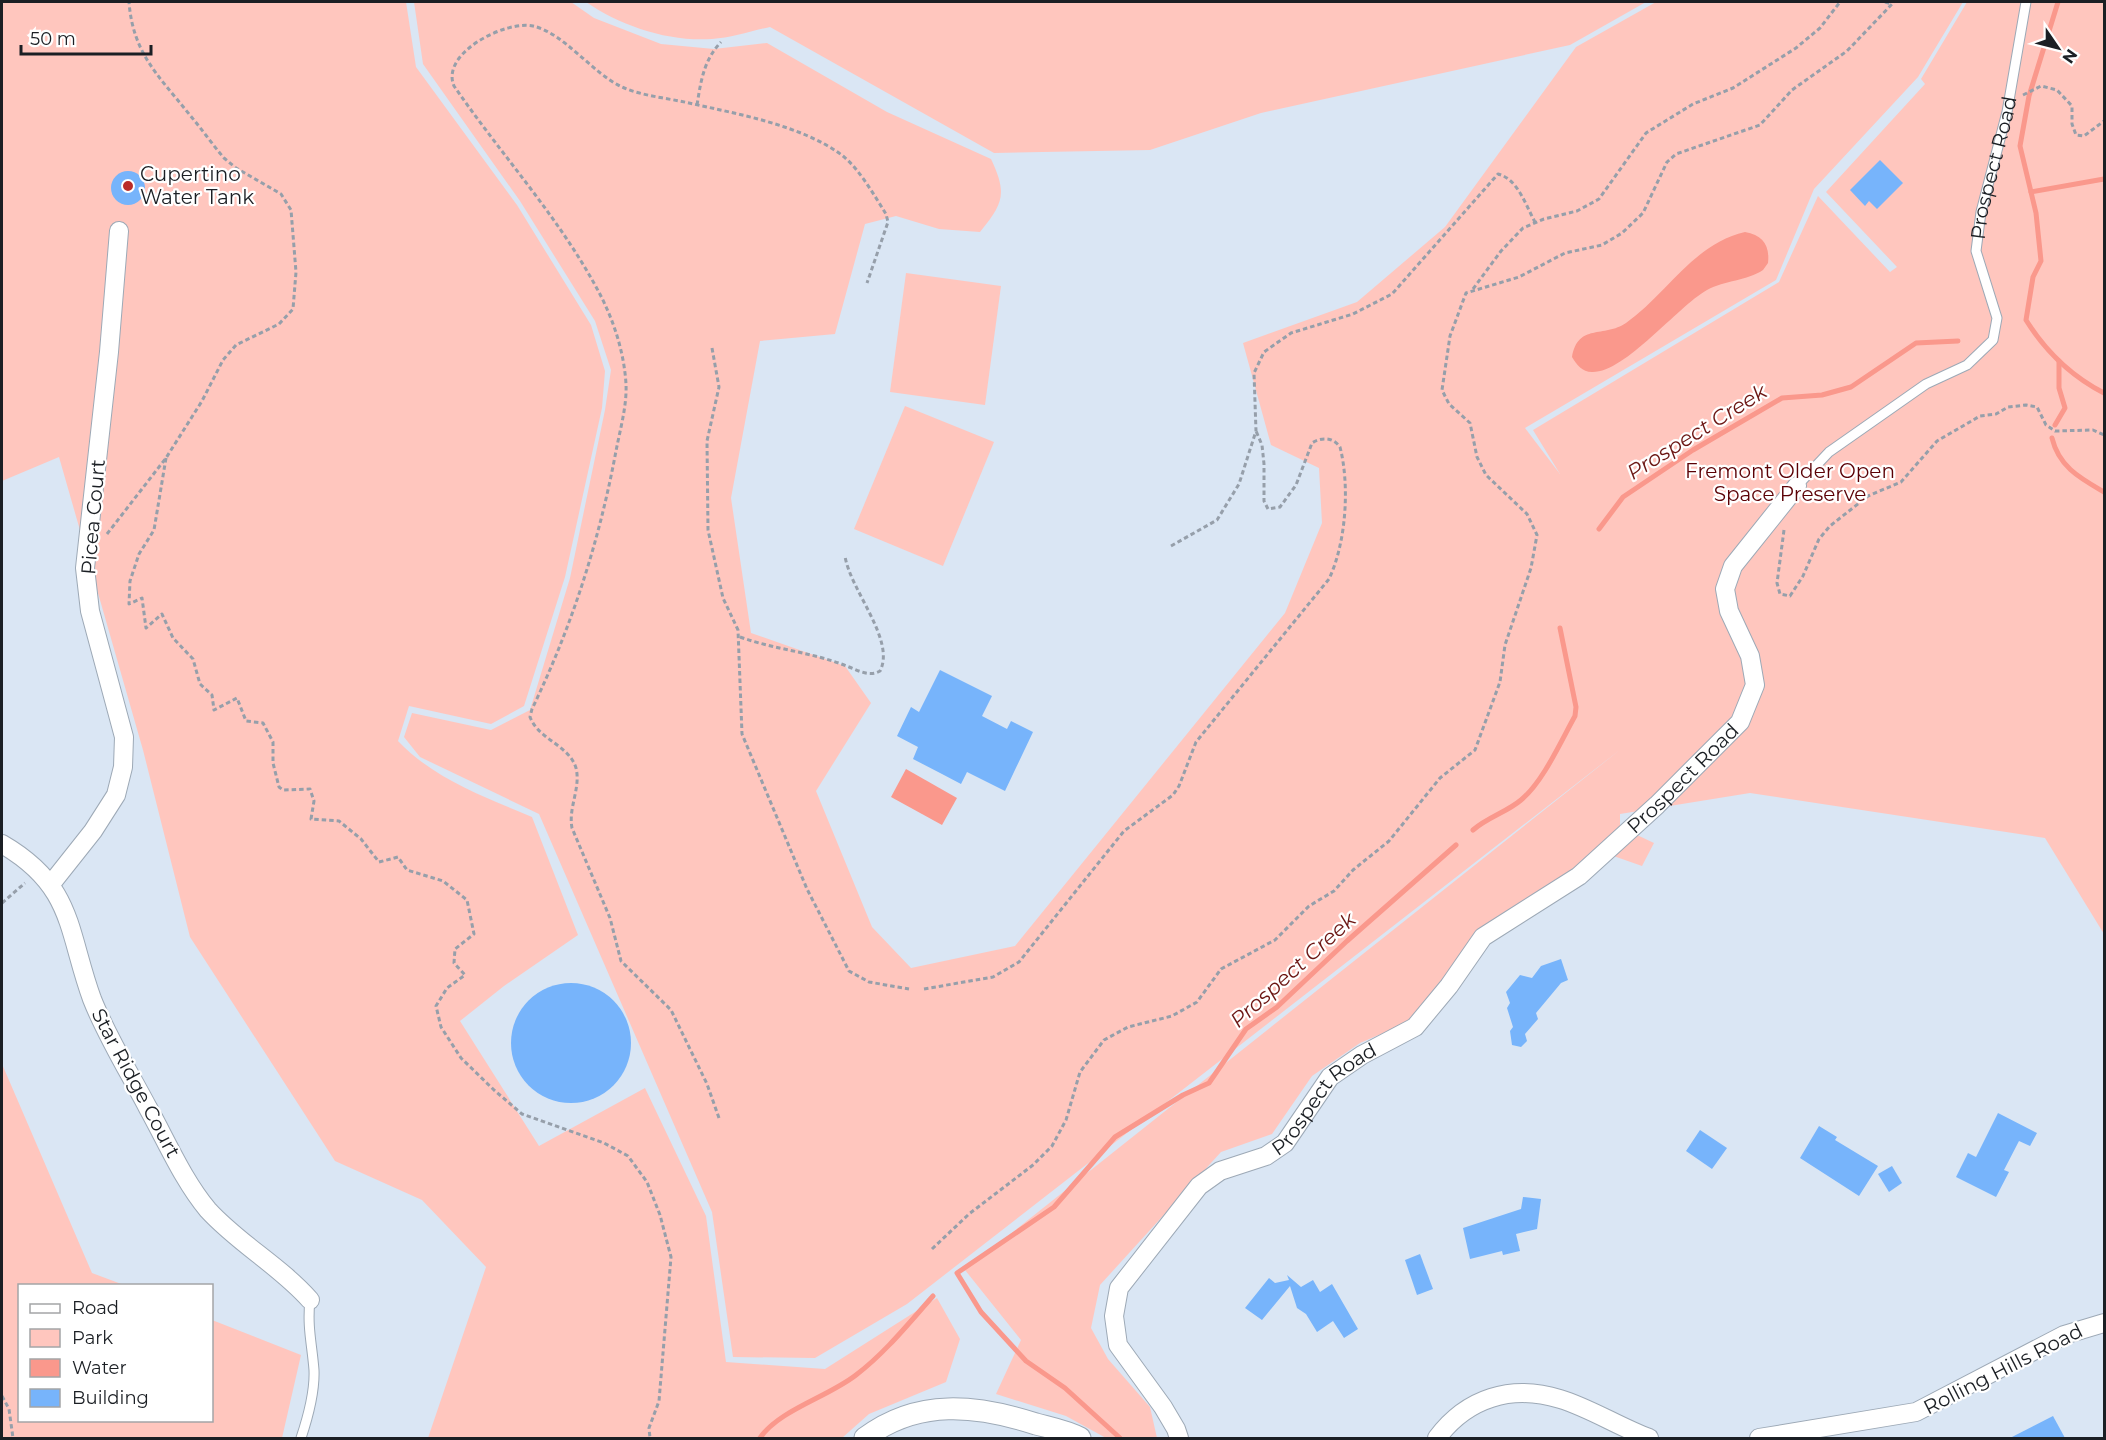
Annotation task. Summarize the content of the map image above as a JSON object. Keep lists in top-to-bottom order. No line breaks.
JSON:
{"streets":{"street":["Prospect Road","Picea Court","Star Ridge Court","Rolling Hills Road"]},"crossings":[["Picea Court","Star Ridge Court"]],"water":["Prospect Creek"],"parks":["Fremont Older Open Space Preserve"],"places":["Cupertino Water Tank"],"legend":["Road","Park","Water","Building"],"scale_bar":"50 m","north":"bottom right"}
